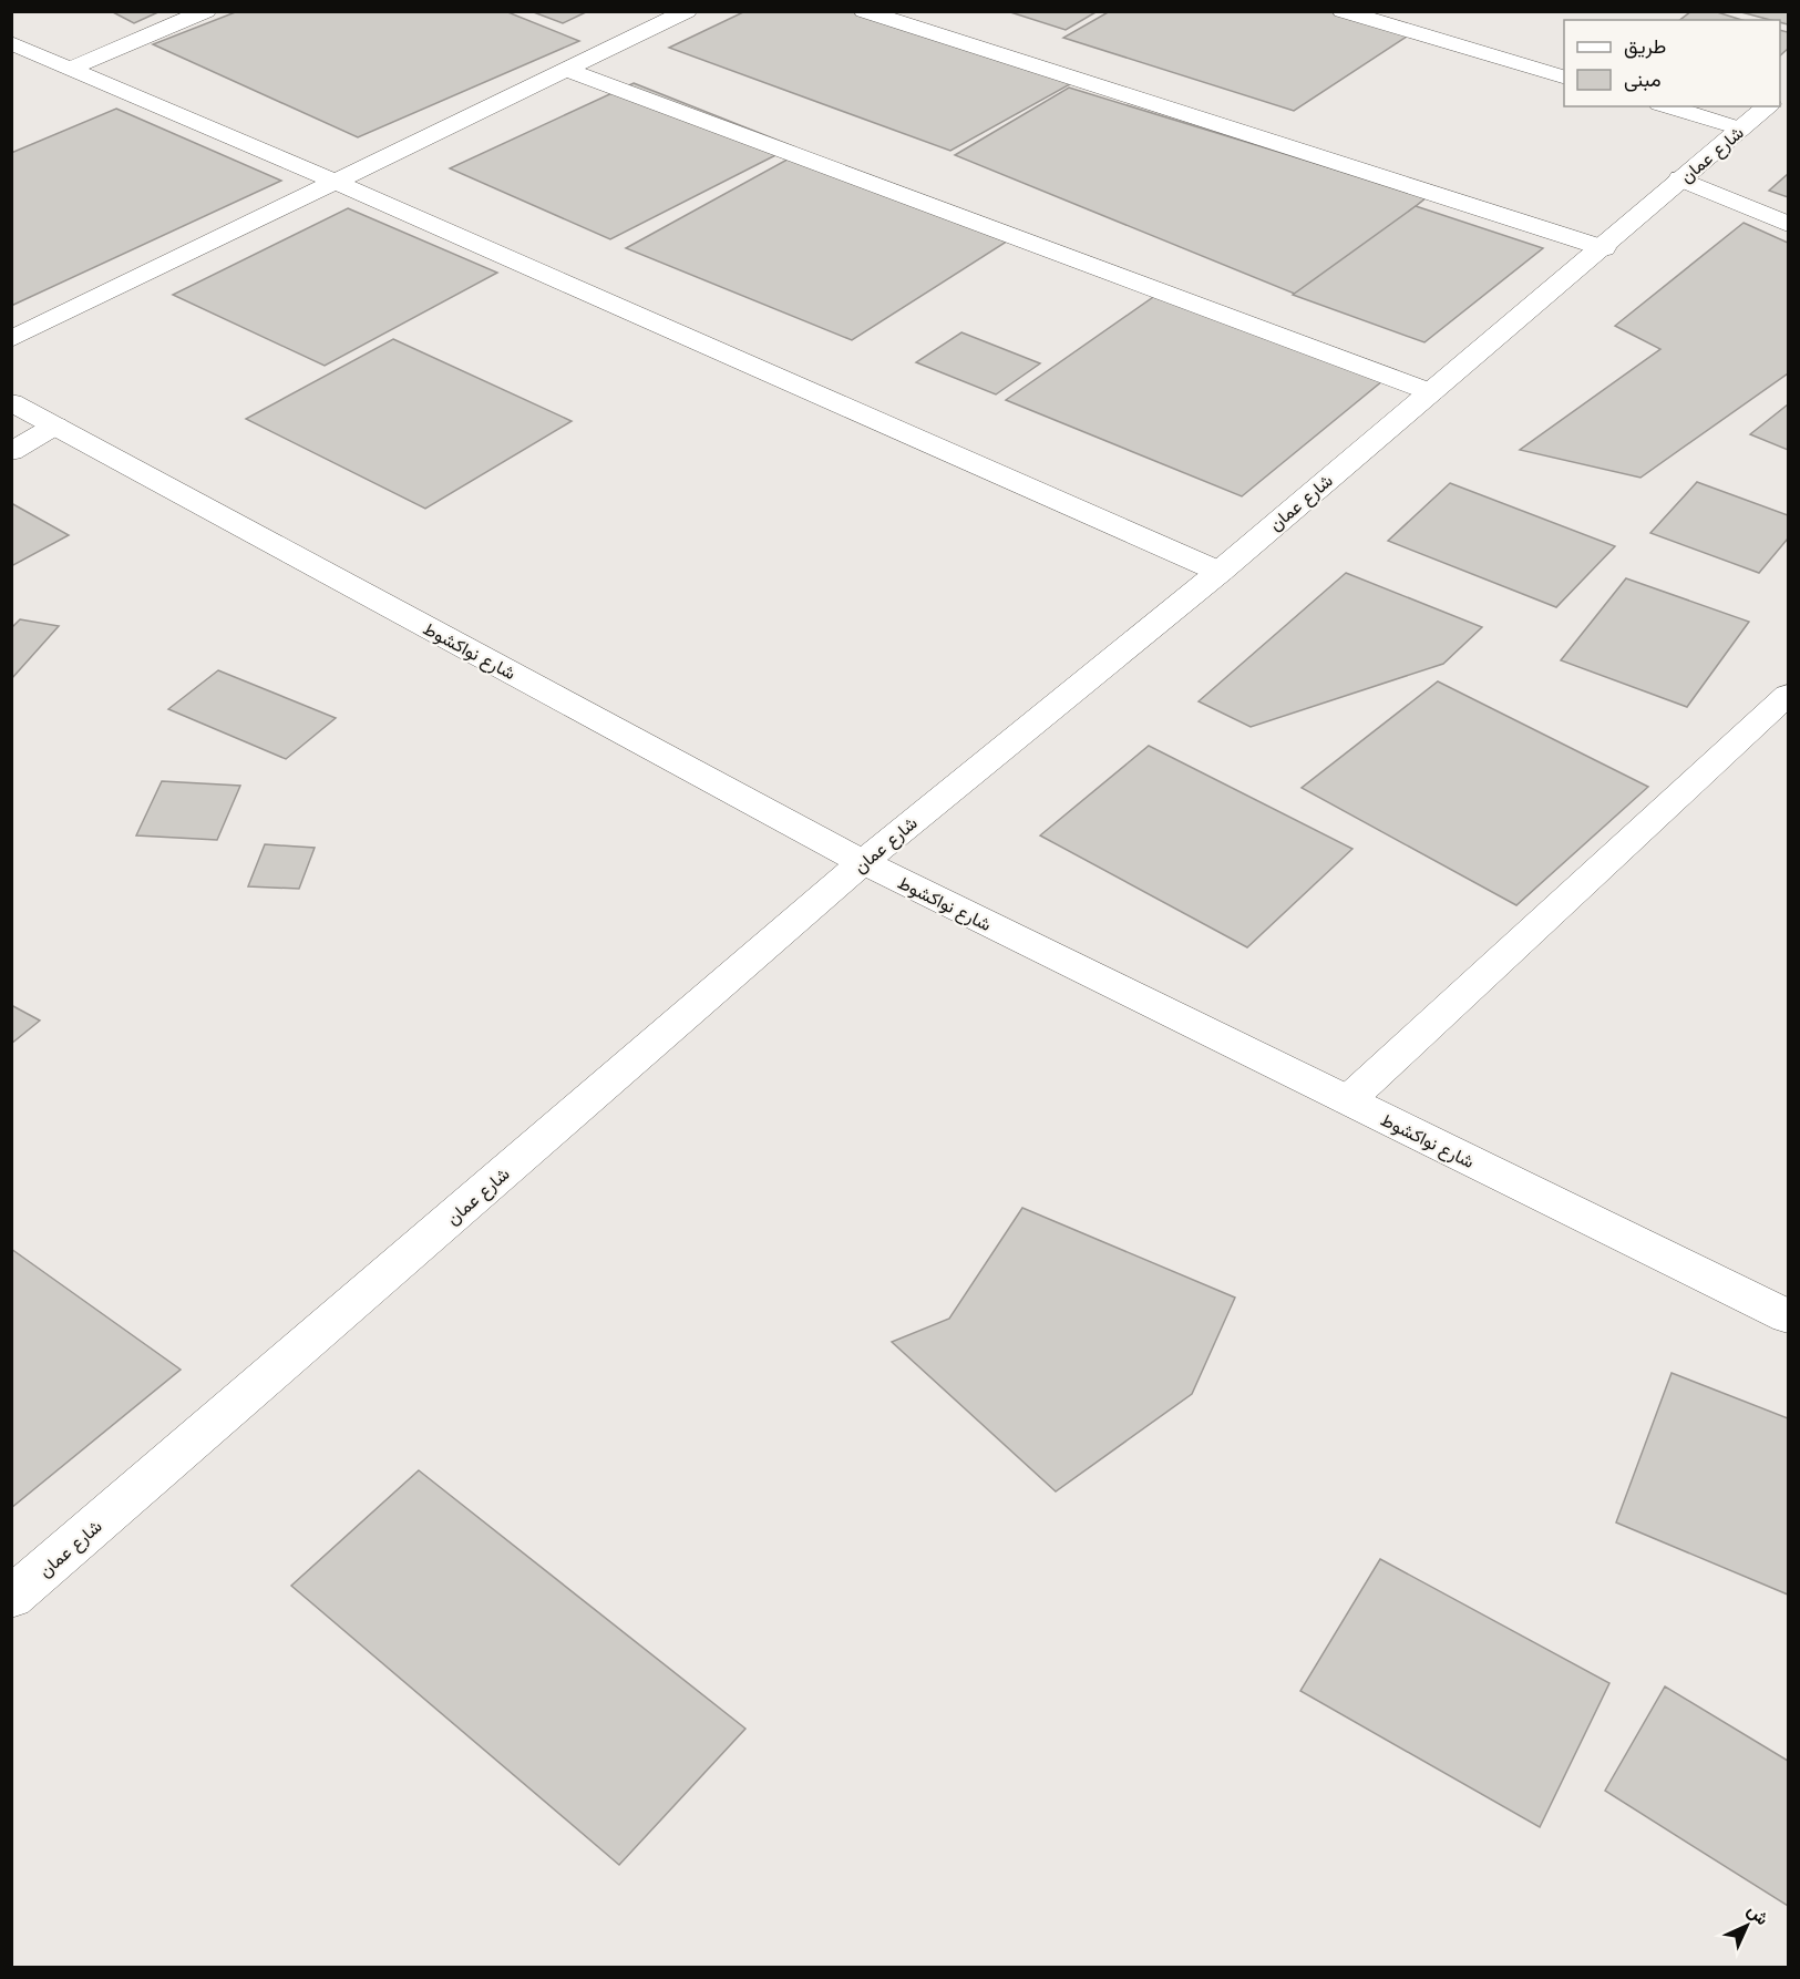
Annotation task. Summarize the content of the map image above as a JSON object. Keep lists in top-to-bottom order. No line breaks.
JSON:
{"streets":{"street":["شارع عمان","شارع نواكشوط"]},"crossings":[["شارع عمان","شارع نواكشوط"]],"legend":["طريق","مبنى"],"north":"top right"}
